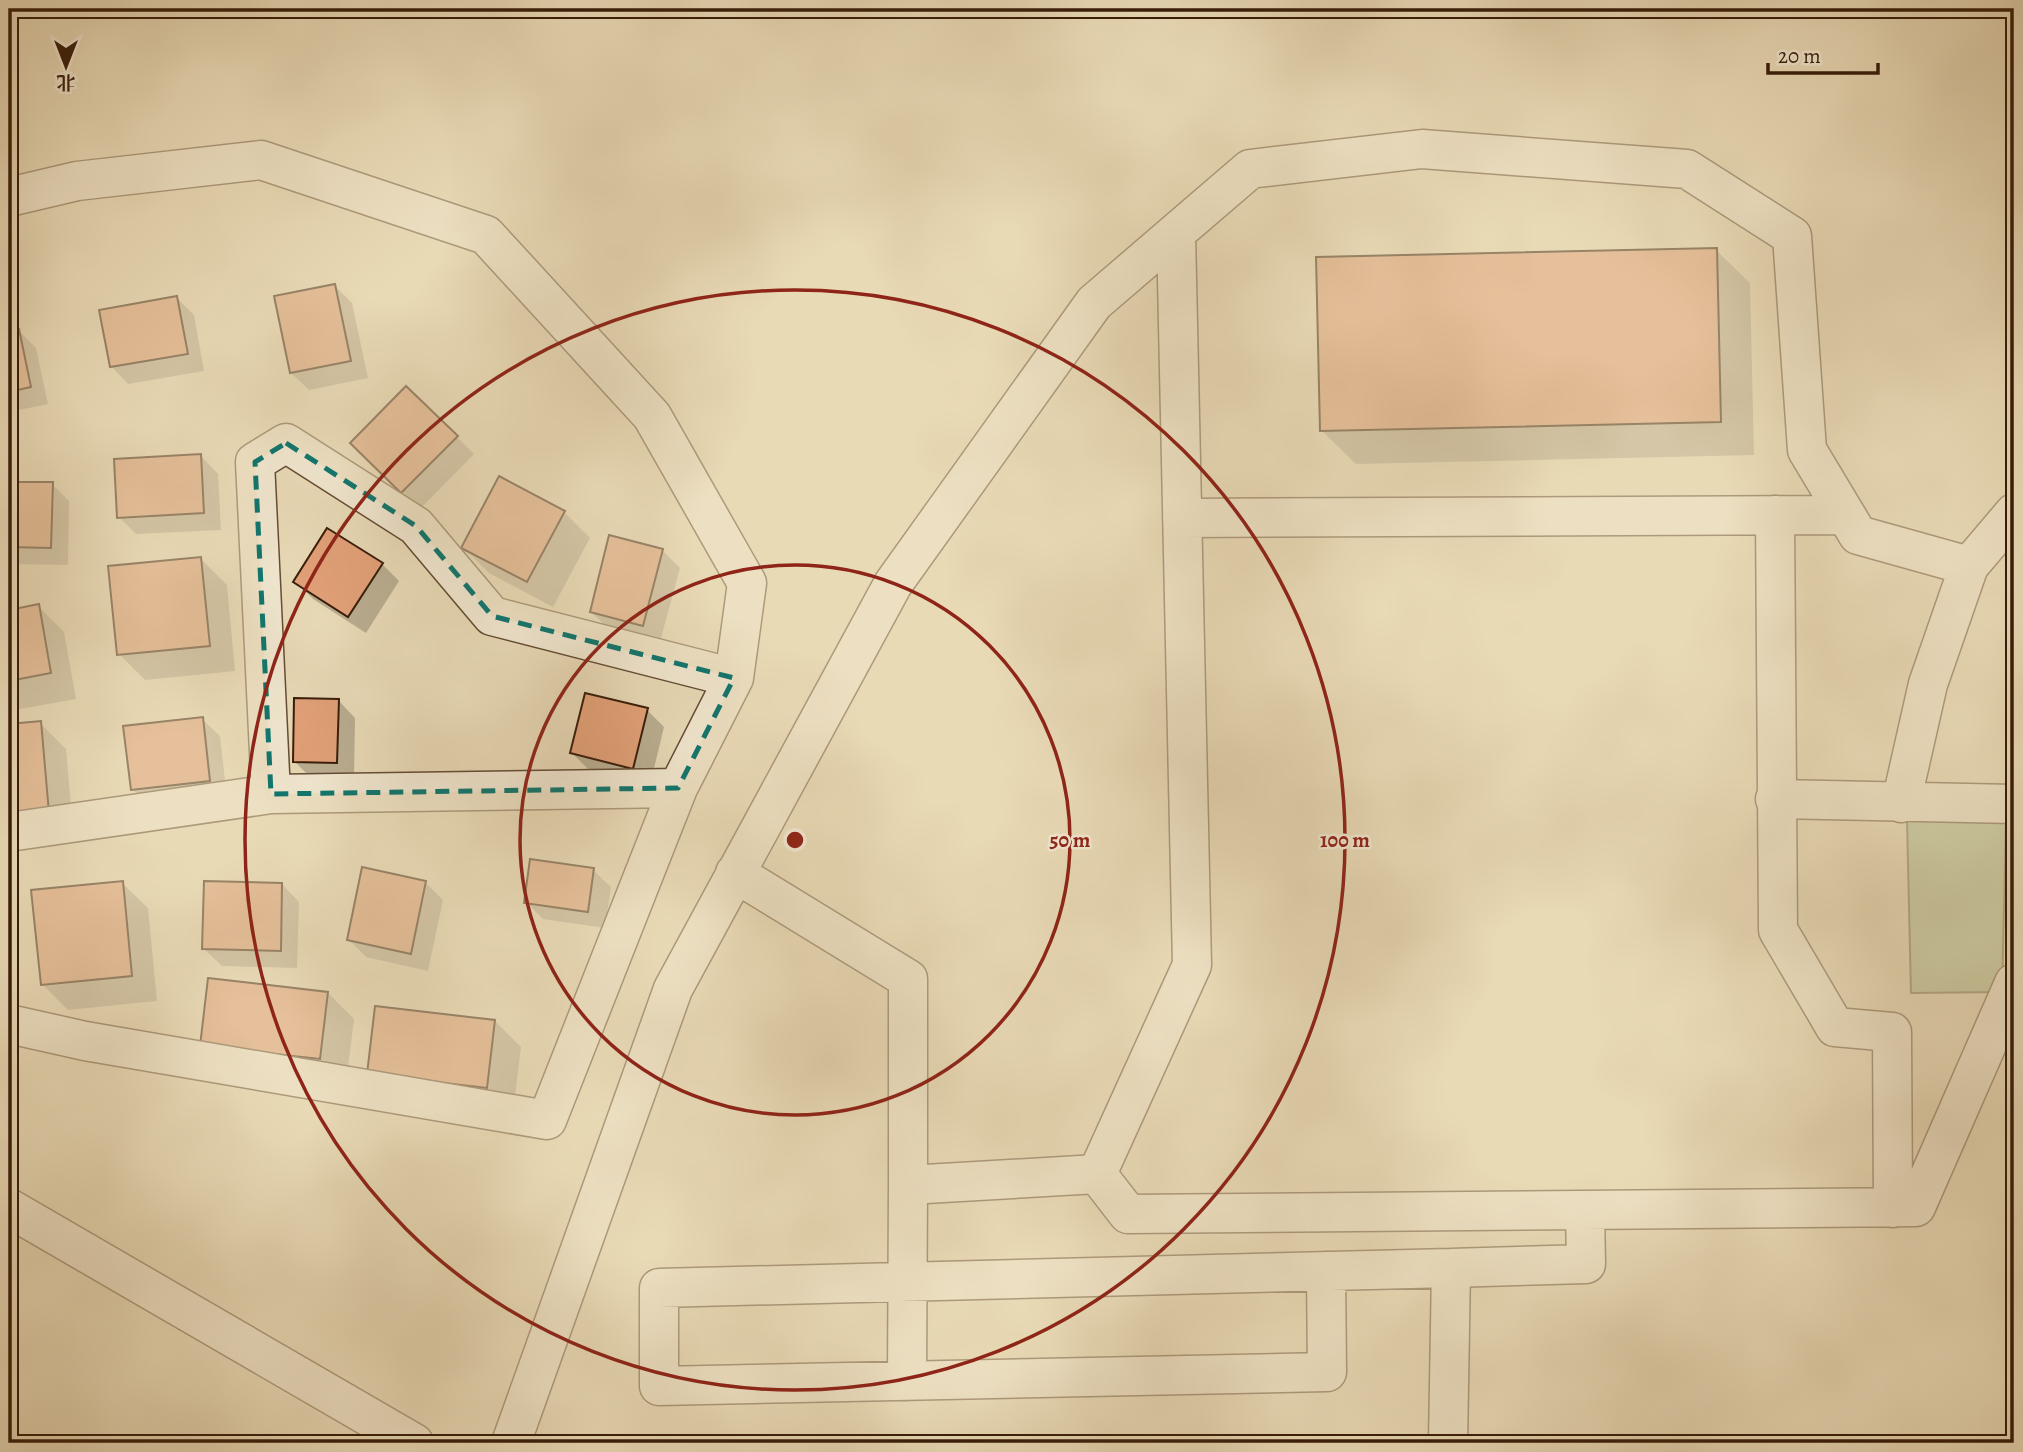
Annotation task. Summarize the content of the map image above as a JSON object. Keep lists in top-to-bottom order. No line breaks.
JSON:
{"scale_bar":"20 m","north":"bottom","rings":["50 m","100 m"]}
